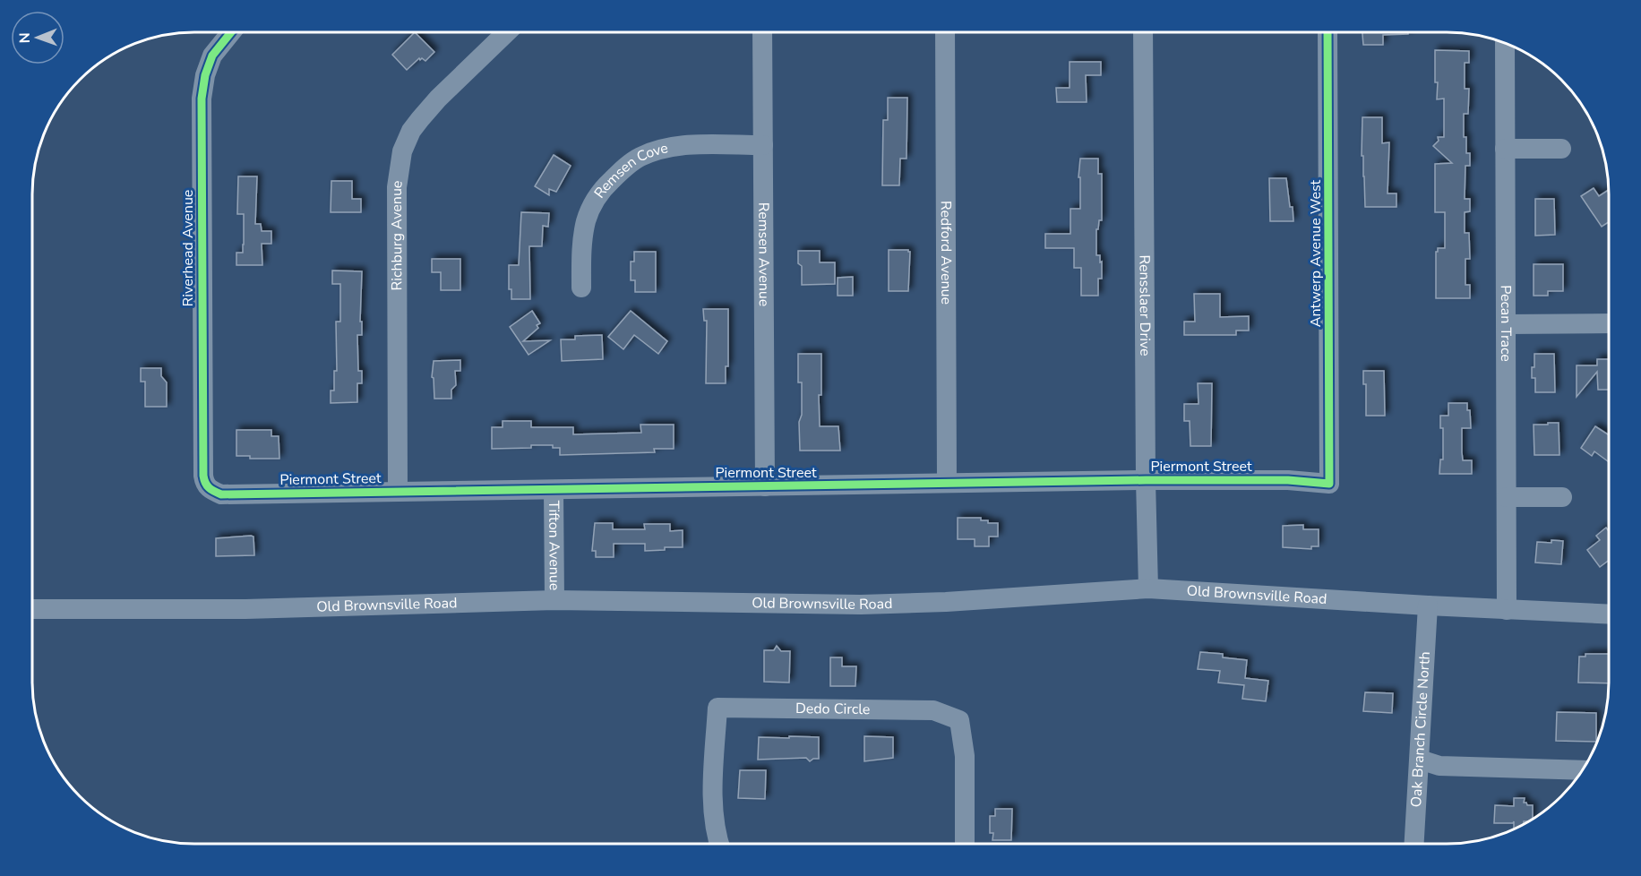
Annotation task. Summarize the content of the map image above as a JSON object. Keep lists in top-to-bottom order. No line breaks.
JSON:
{"streets":{"street":["Remsen Cove","Richburg Avenue","Riverhead Avenue","Redford Avenue","Antwerp Avenue West","Remsen Avenue","Rensslaer Drive","Pecan Trace","Piermont Street","Tifton Avenue","Old Brownsville Road","Dedo Circle","Oak Branch Circle North"]},"crossings":[["Remsen Cove","Remsen Avenue"],["Richburg Avenue","Piermont Street"],["Riverhead Avenue","Piermont Street"],["Redford Avenue","Piermont Street"],["Antwerp Avenue West","Piermont Street"],["Remsen Avenue","Piermont Street"],["Rensslaer Drive","Piermont Street"],["Rensslaer Drive","Old Brownsville Road"],["Pecan Trace","Old Brownsville Road"],["Piermont Street","Tifton Avenue"],["Tifton Avenue","Old Brownsville Road"],["Old Brownsville Road","Oak Branch Circle North"]],"north":"left"}
